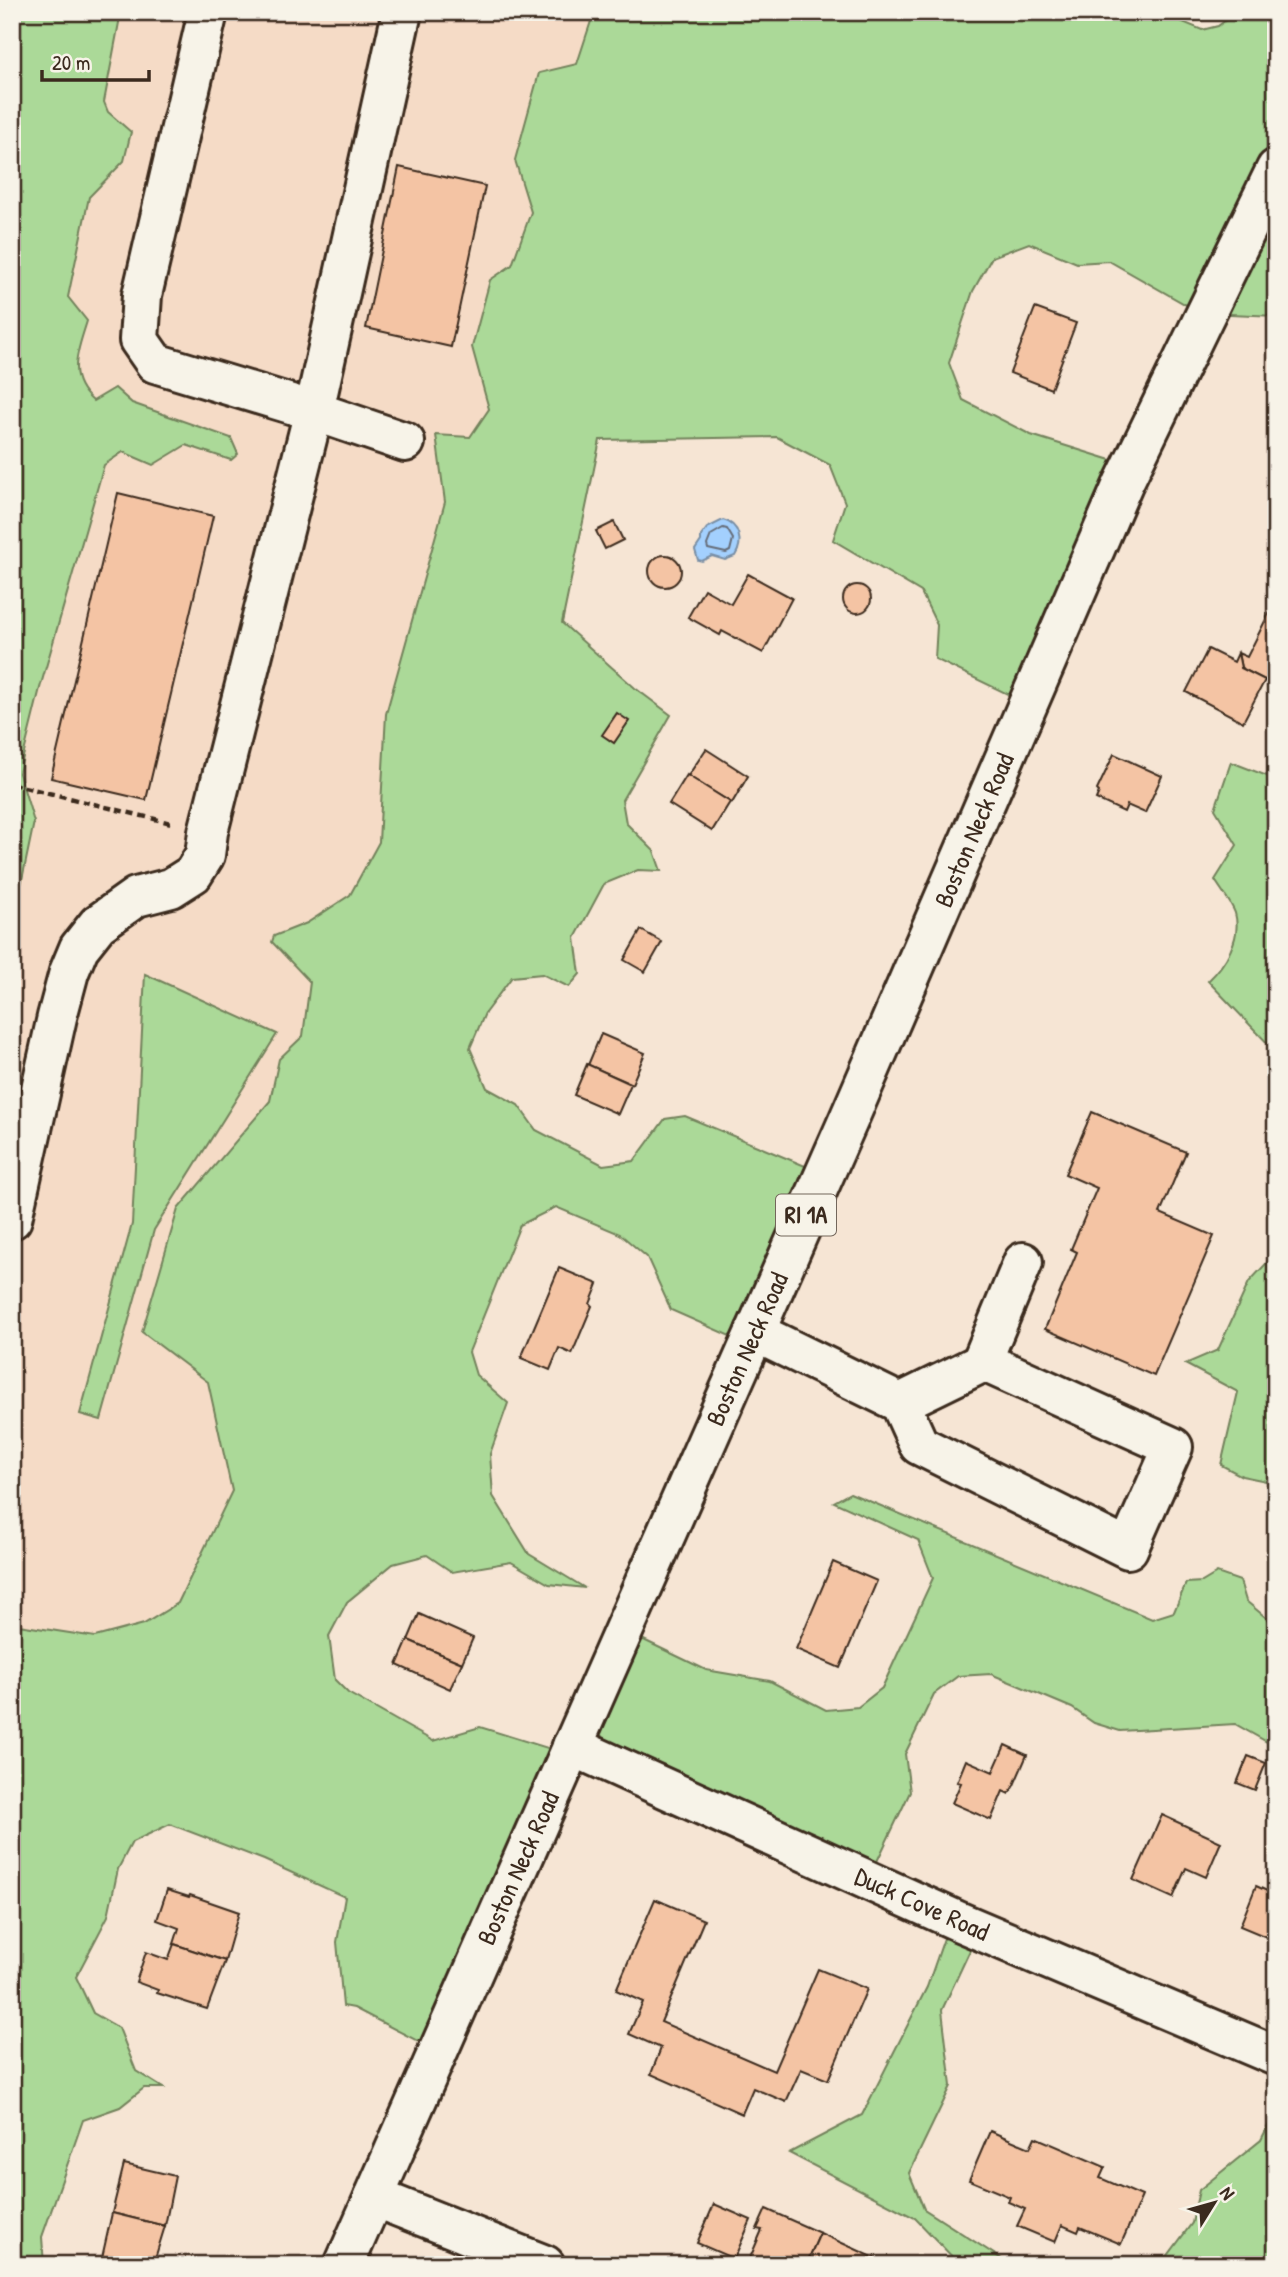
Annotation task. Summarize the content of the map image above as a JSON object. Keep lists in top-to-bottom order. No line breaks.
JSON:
{"streets":{"main road":["Boston Neck Road","RI 1A","Duck Cove Road"]},"crossings":[["Boston Neck Road","Duck Cove Road"]],"scale_bar":"20 m","north":"top right"}
